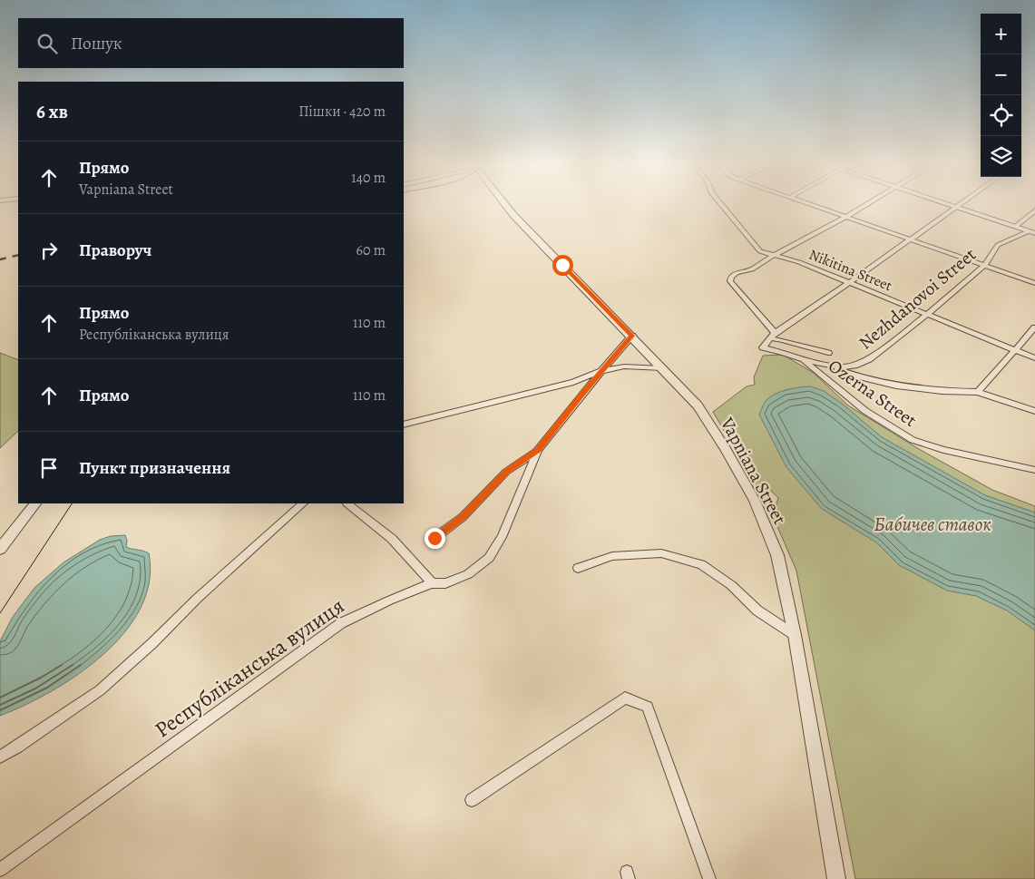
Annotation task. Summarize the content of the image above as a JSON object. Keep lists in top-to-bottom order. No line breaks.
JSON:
{"streets":{"street":["Nikitina Street","Nezhdanovoi Street","Ozerna Street","Vapniana Street","Республіканська вулиця"]},"crossings":[["Nikitina Street","Nezhdanovoi Street"],["Nezhdanovoi Street","Ozerna Street"]],"water":["Бабичев ставок"],"page":{"map_buttons":["+","−"],"search":"Пошук","heading":["6 хв","Пішки · 420 m"],"list":[["Прямо","Vapniana Street","140 m"],["Праворуч","60 m"],["Прямо","Республіканська вулиця","110 m"],["Прямо","110 m"],"Пункт призначення"]}}
